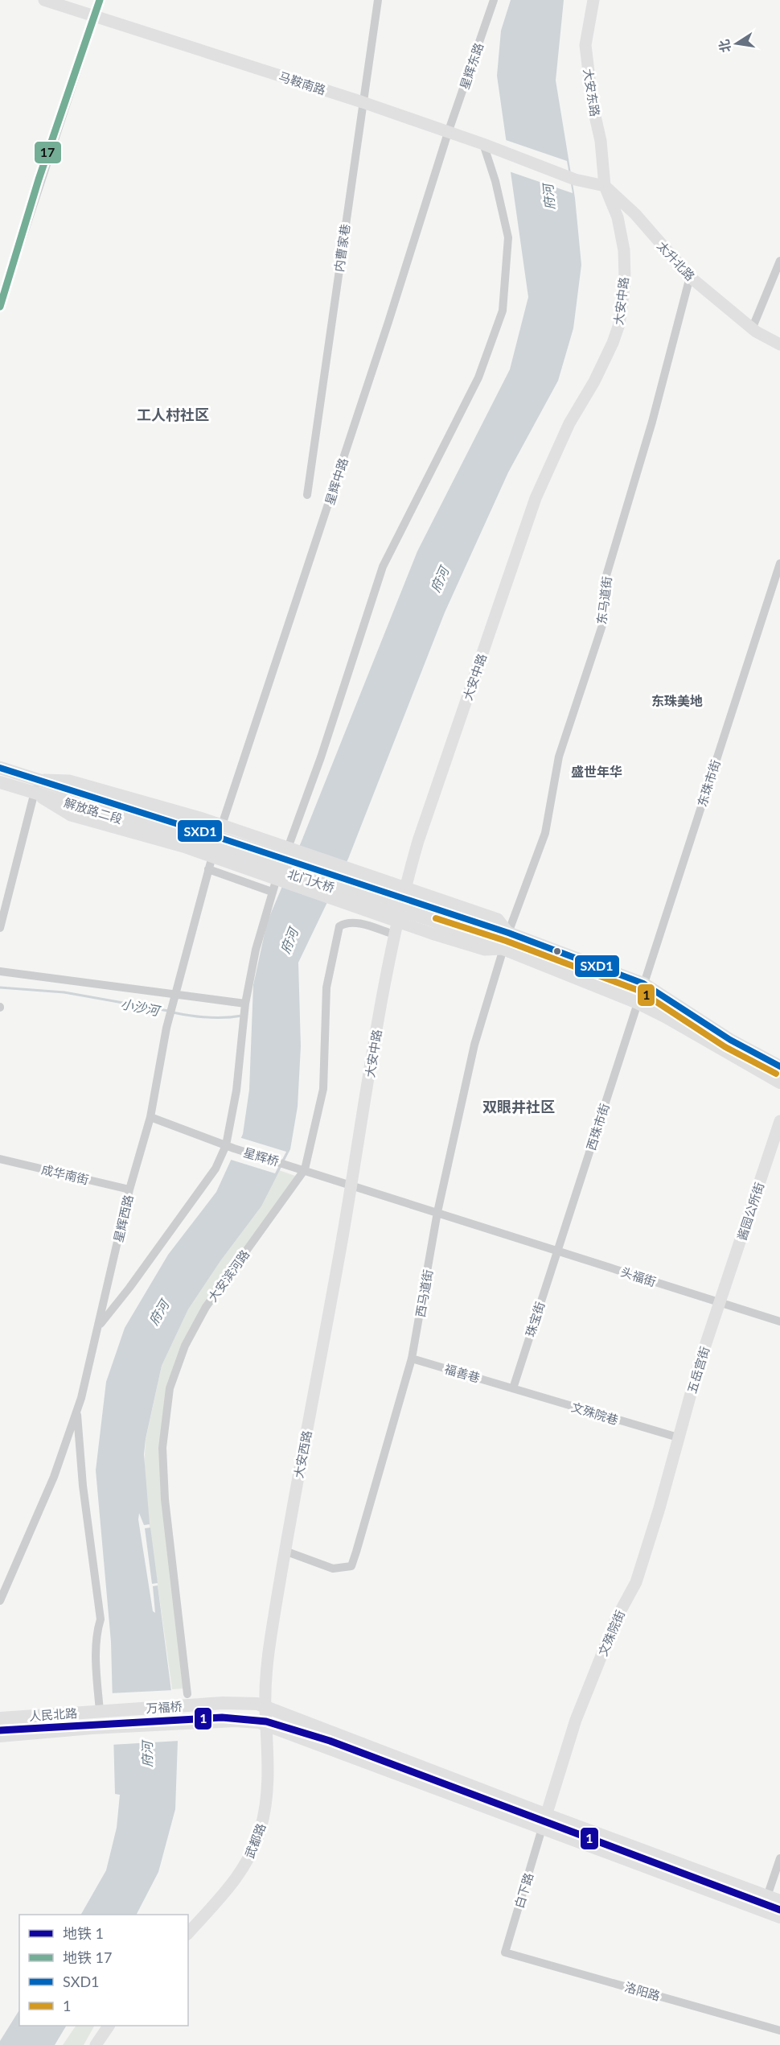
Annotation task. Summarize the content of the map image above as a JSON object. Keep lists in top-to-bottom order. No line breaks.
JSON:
{"streets":{"main road":["解放路二段","北门大桥","万福桥","人民北路"],"street":["星辉东路","马鞍南路","大安东路","内曹家巷","太升北路","大安中路","星辉中路","东马道街","东珠市街","西珠市街","星辉桥","成华南街","酱园公所街","星辉西路","大安滨河路","头福街","西马道街","珠宝街","五岳宫街","福善巷","文殊院巷","大安西路","文殊院街","武都路","白下路","洛阳路"]},"crossings":[["星辉东路","马鞍南路"],["星辉东路","星辉中路"],["马鞍南路","大安东路"],["马鞍南路","内曹家巷"],["马鞍南路","太升北路"],["马鞍南路","大安中路"],["马鞍南路","星辉中路"],["大安东路","太升北路"],["大安东路","大安中路"],["太升北路","大安中路"],["太升北路","东马道街"],["大安中路","星辉桥"],["大安中路","大安滨河路"],["大安中路","大安西路"],["星辉中路","星辉西路"],["东马道街","西马道街"],["东珠市街","西珠市街"],["解放路二段","北门大桥"],["西珠市街","头福街"],["西珠市街","珠宝街"],["星辉桥","星辉西路"],["星辉桥","大安滨河路"],["星辉桥","头福街"],["星辉桥","西马道街"],["星辉桥","大安西路"],["成华南街","星辉西路"],["酱园公所街","头福街"],["酱园公所街","五岳宫街"],["头福街","西马道街"],["头福街","珠宝街"],["头福街","五岳宫街"],["西马道街","福善巷"],["西马道街","大安西路"],["珠宝街","福善巷"],["珠宝街","文殊院巷"],["五岳宫街","文殊院巷"],["五岳宫街","文殊院街"],["福善巷","文殊院巷"],["文殊院巷","文殊院街"],["大安西路","万福桥"],["大安西路","武都路"],["文殊院街","万福桥"],["文殊院街","白下路"],["万福桥","人民北路"],["万福桥","武都路"],["万福桥","白下路"],["白下路","洛阳路"]],"districts":["工人村社区","东珠美地","盛世年华","双眼井社区"],"water":["府河","小沙河"],"lines":["metro line 17","transit line SXD1","transit line 1","metro line 1"],"legend":["地铁 1","地铁 17","SXD1","1"],"north":"left"}
